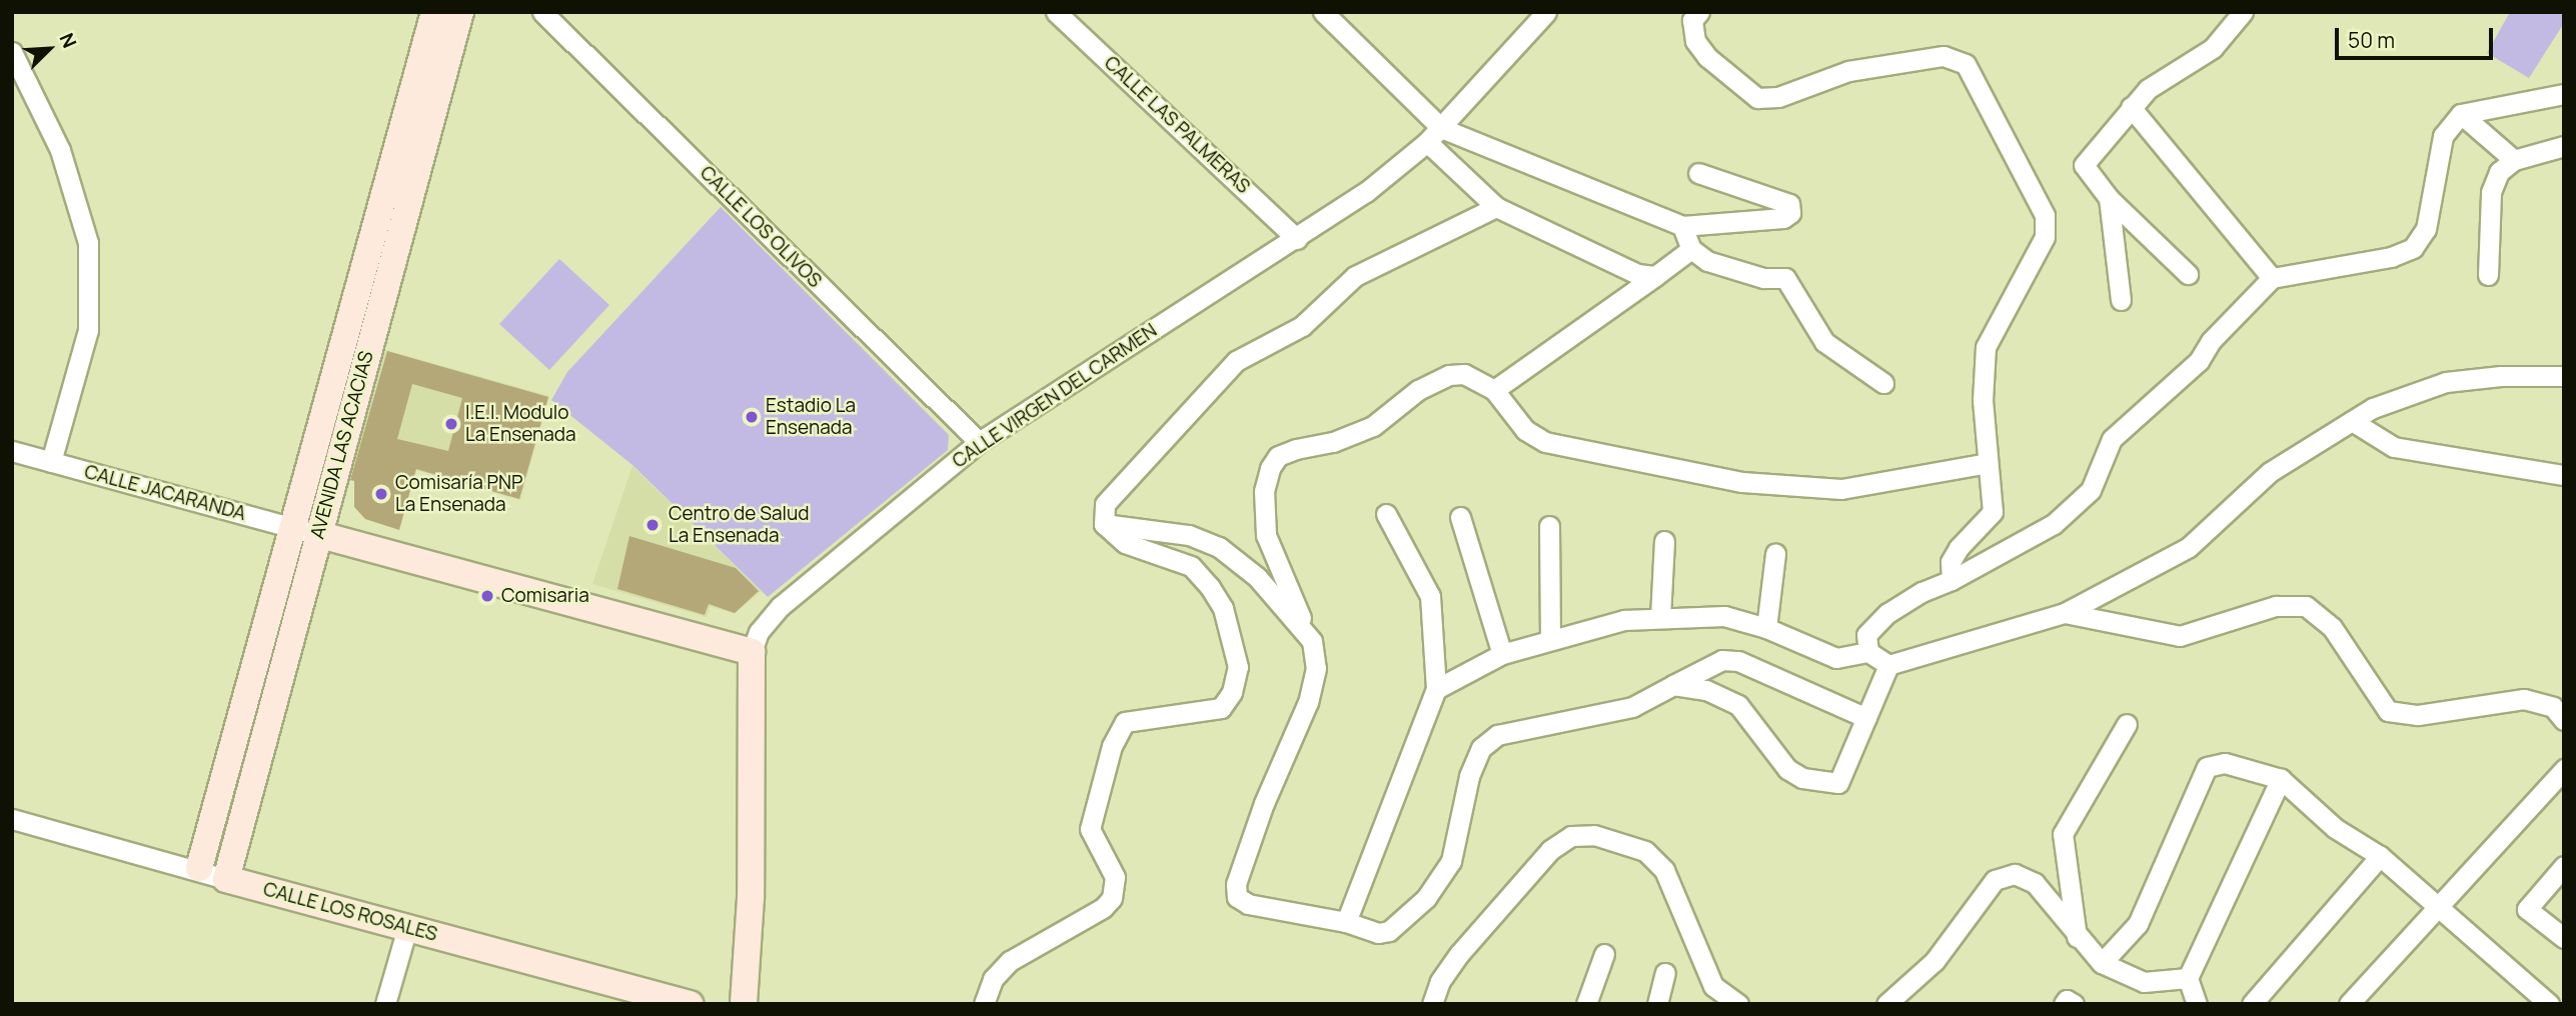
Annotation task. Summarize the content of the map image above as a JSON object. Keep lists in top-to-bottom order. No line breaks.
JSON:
{"streets":{"street":["CALLE LAS PALMERAS","CALLE LOS OLIVOS","CALLE VIRGEN DEL CARMEN","AVENIDA LAS ACACIAS","CALLE JACARANDA","CALLE LOS ROSALES"]},"crossings":[["CALLE LAS PALMERAS","CALLE VIRGEN DEL CARMEN"],["CALLE LOS OLIVOS","CALLE VIRGEN DEL CARMEN"],["AVENIDA LAS ACACIAS","CALLE JACARANDA"],["AVENIDA LAS ACACIAS","CALLE LOS ROSALES"]],"places":["Estadio La Ensenada","I.E.I. Modulo La Ensenada","Comisaría PNP La Ensenada","Centro de Salud La Ensenada","Comisaria"],"scale_bar":"50 m","north":"top right"}
